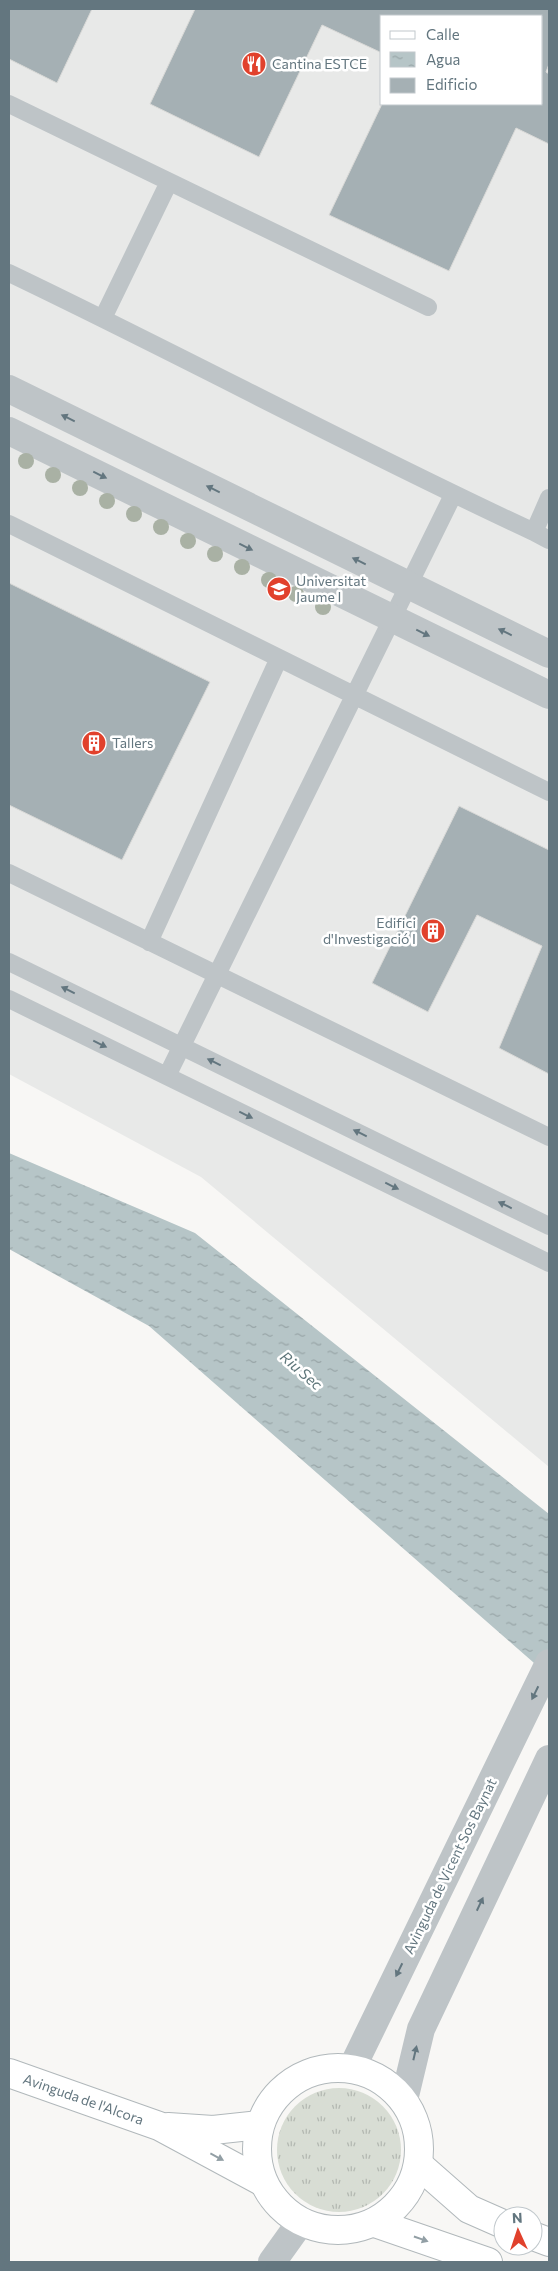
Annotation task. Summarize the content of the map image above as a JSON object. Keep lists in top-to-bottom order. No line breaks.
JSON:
{"streets":{"main road":["Avinguda de l'Alcora"],"street":["Avinguda de Vicent Sos Baynat"]},"crossings":[["Avinguda de Vicent Sos Baynat","Avinguda de l'Alcora"]],"water":["Riu Sec"],"places":{"restaurant":["Cantina ESTCE"],"school or university":["Universitat Jaume I"],"building":["Tallers","Edifici d'Investigació I"]},"legend":["Calle","Agua","Edificio"],"north":"top"}
